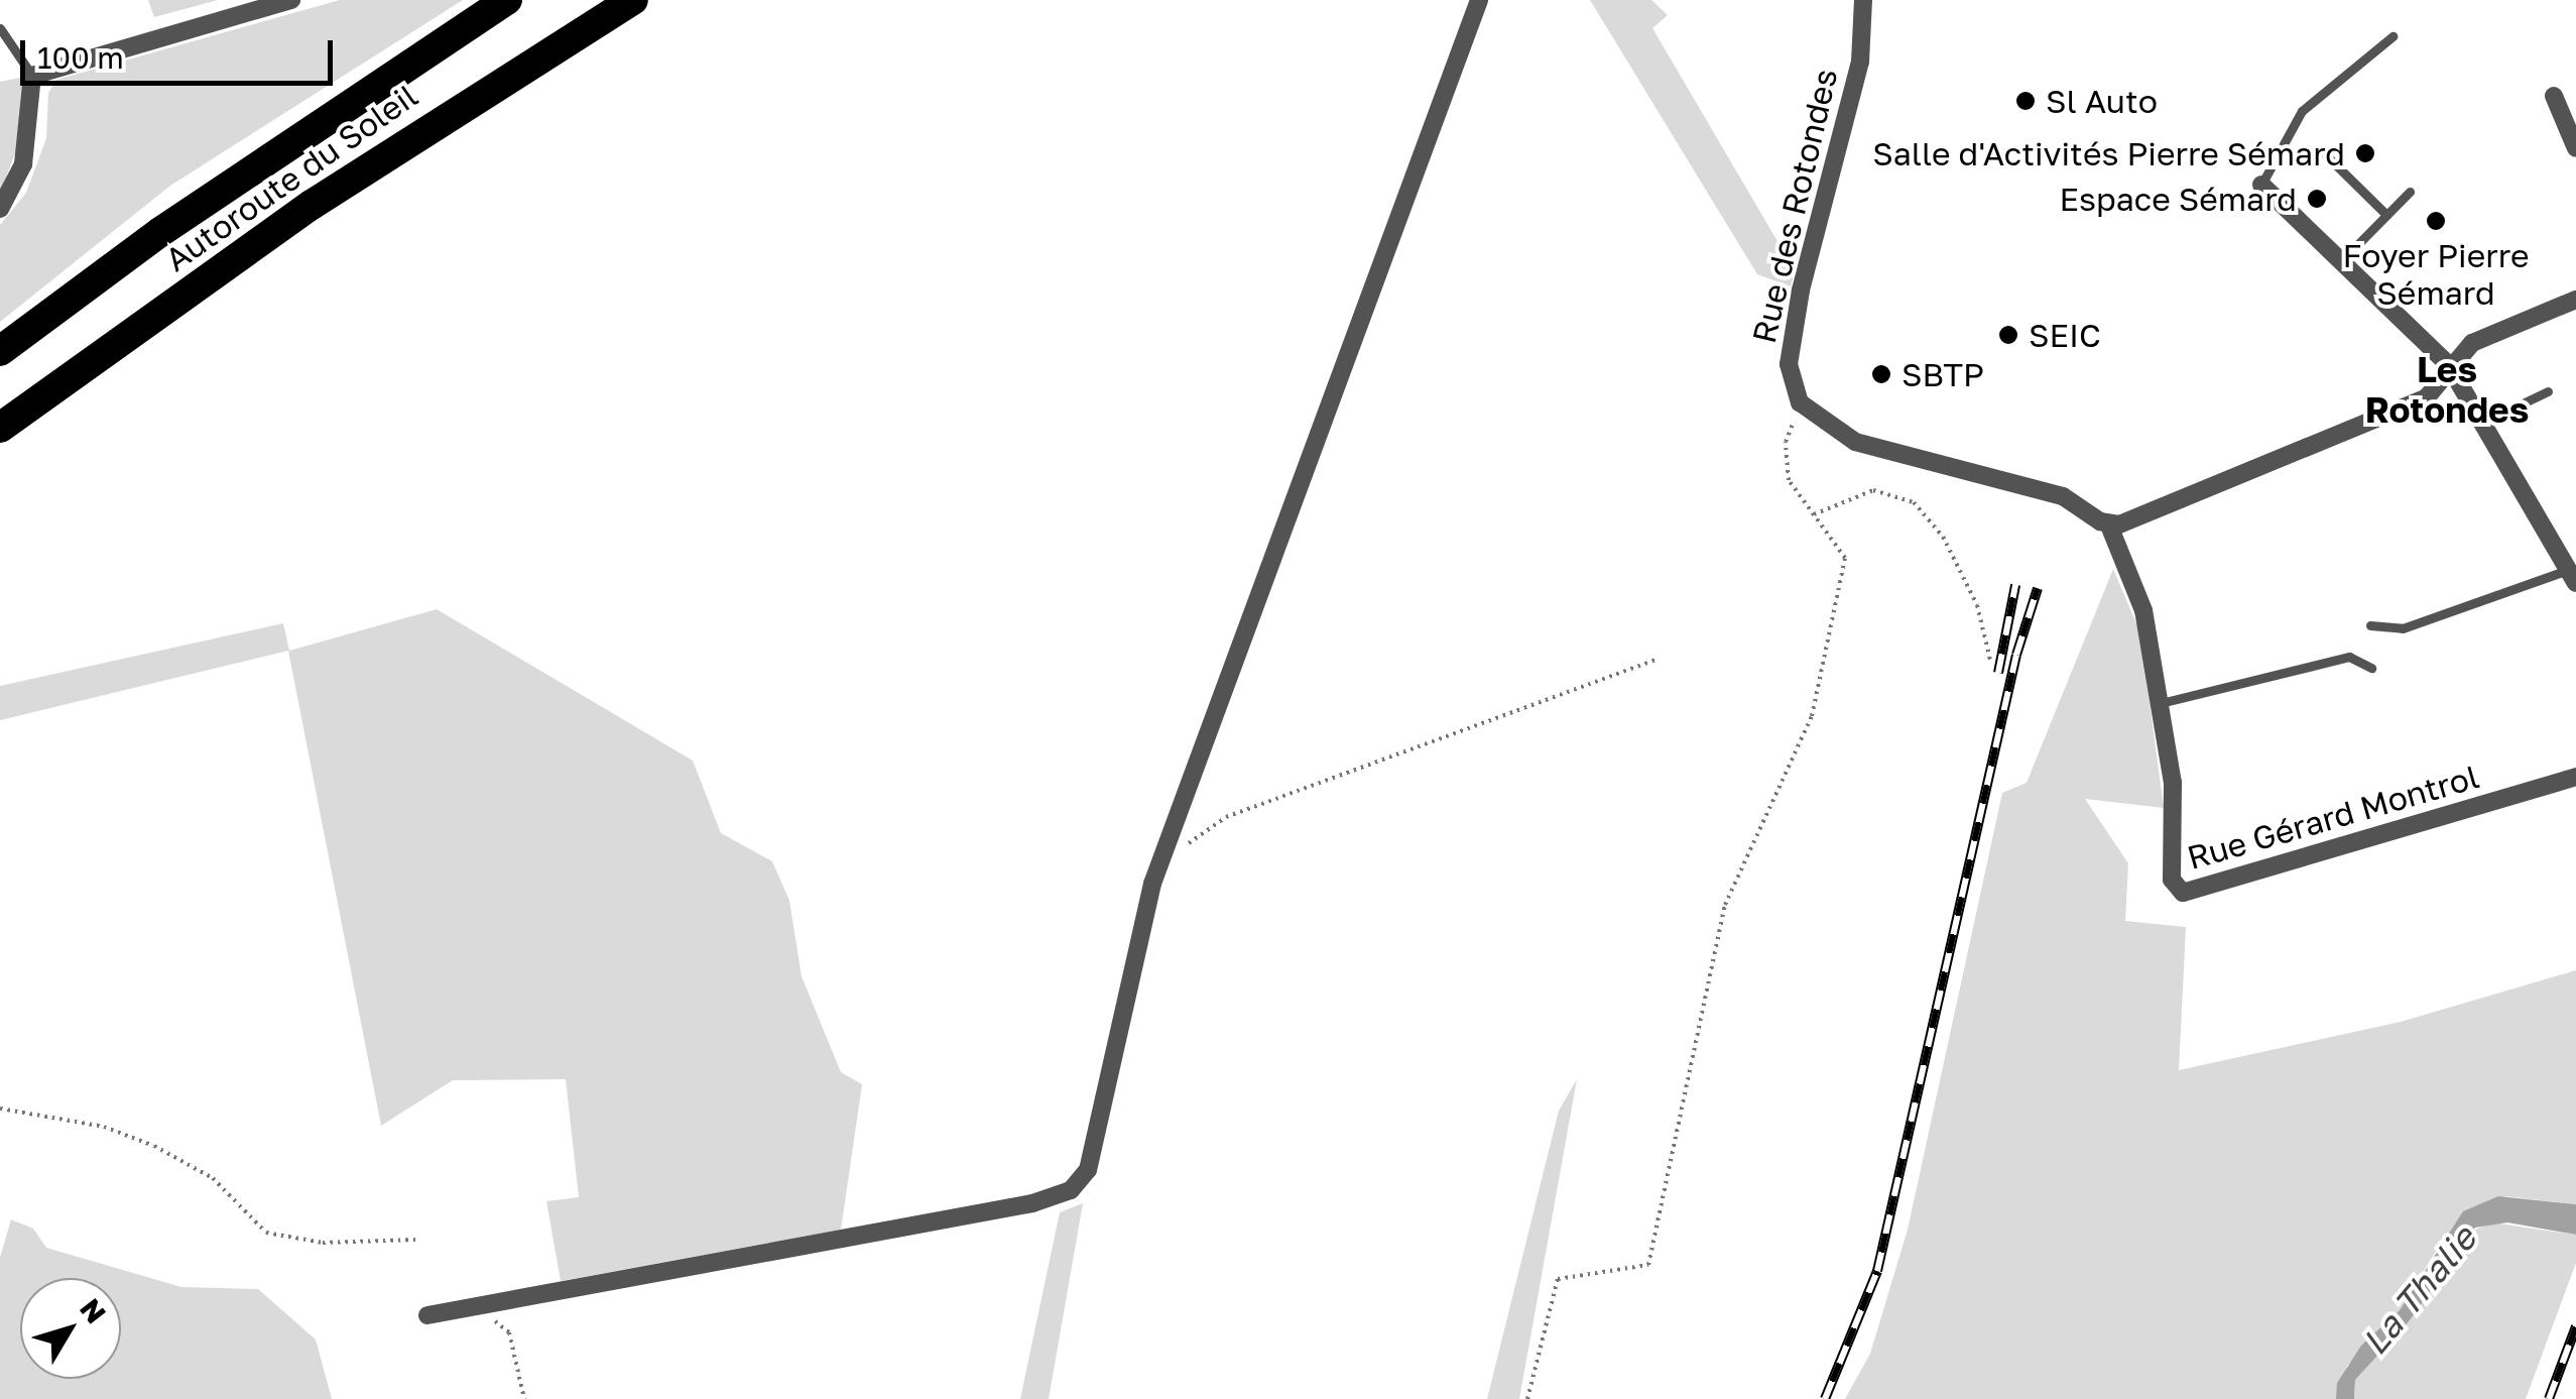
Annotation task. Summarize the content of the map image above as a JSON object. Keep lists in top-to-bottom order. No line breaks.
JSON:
{"streets":{"highway":["Autoroute du Soleil"],"street":["Rue des Rotondes","Rue Gérard Montrol"]},"districts":["Les Rotondes"],"water":["La Thalie"],"places":["Sl Auto","Salle d'Activités Pierre Sémard","Espace Sémard","Foyer Pierre Sémard","SEIC","SBTP"],"scale_bar":"100 m","north":"top right"}
